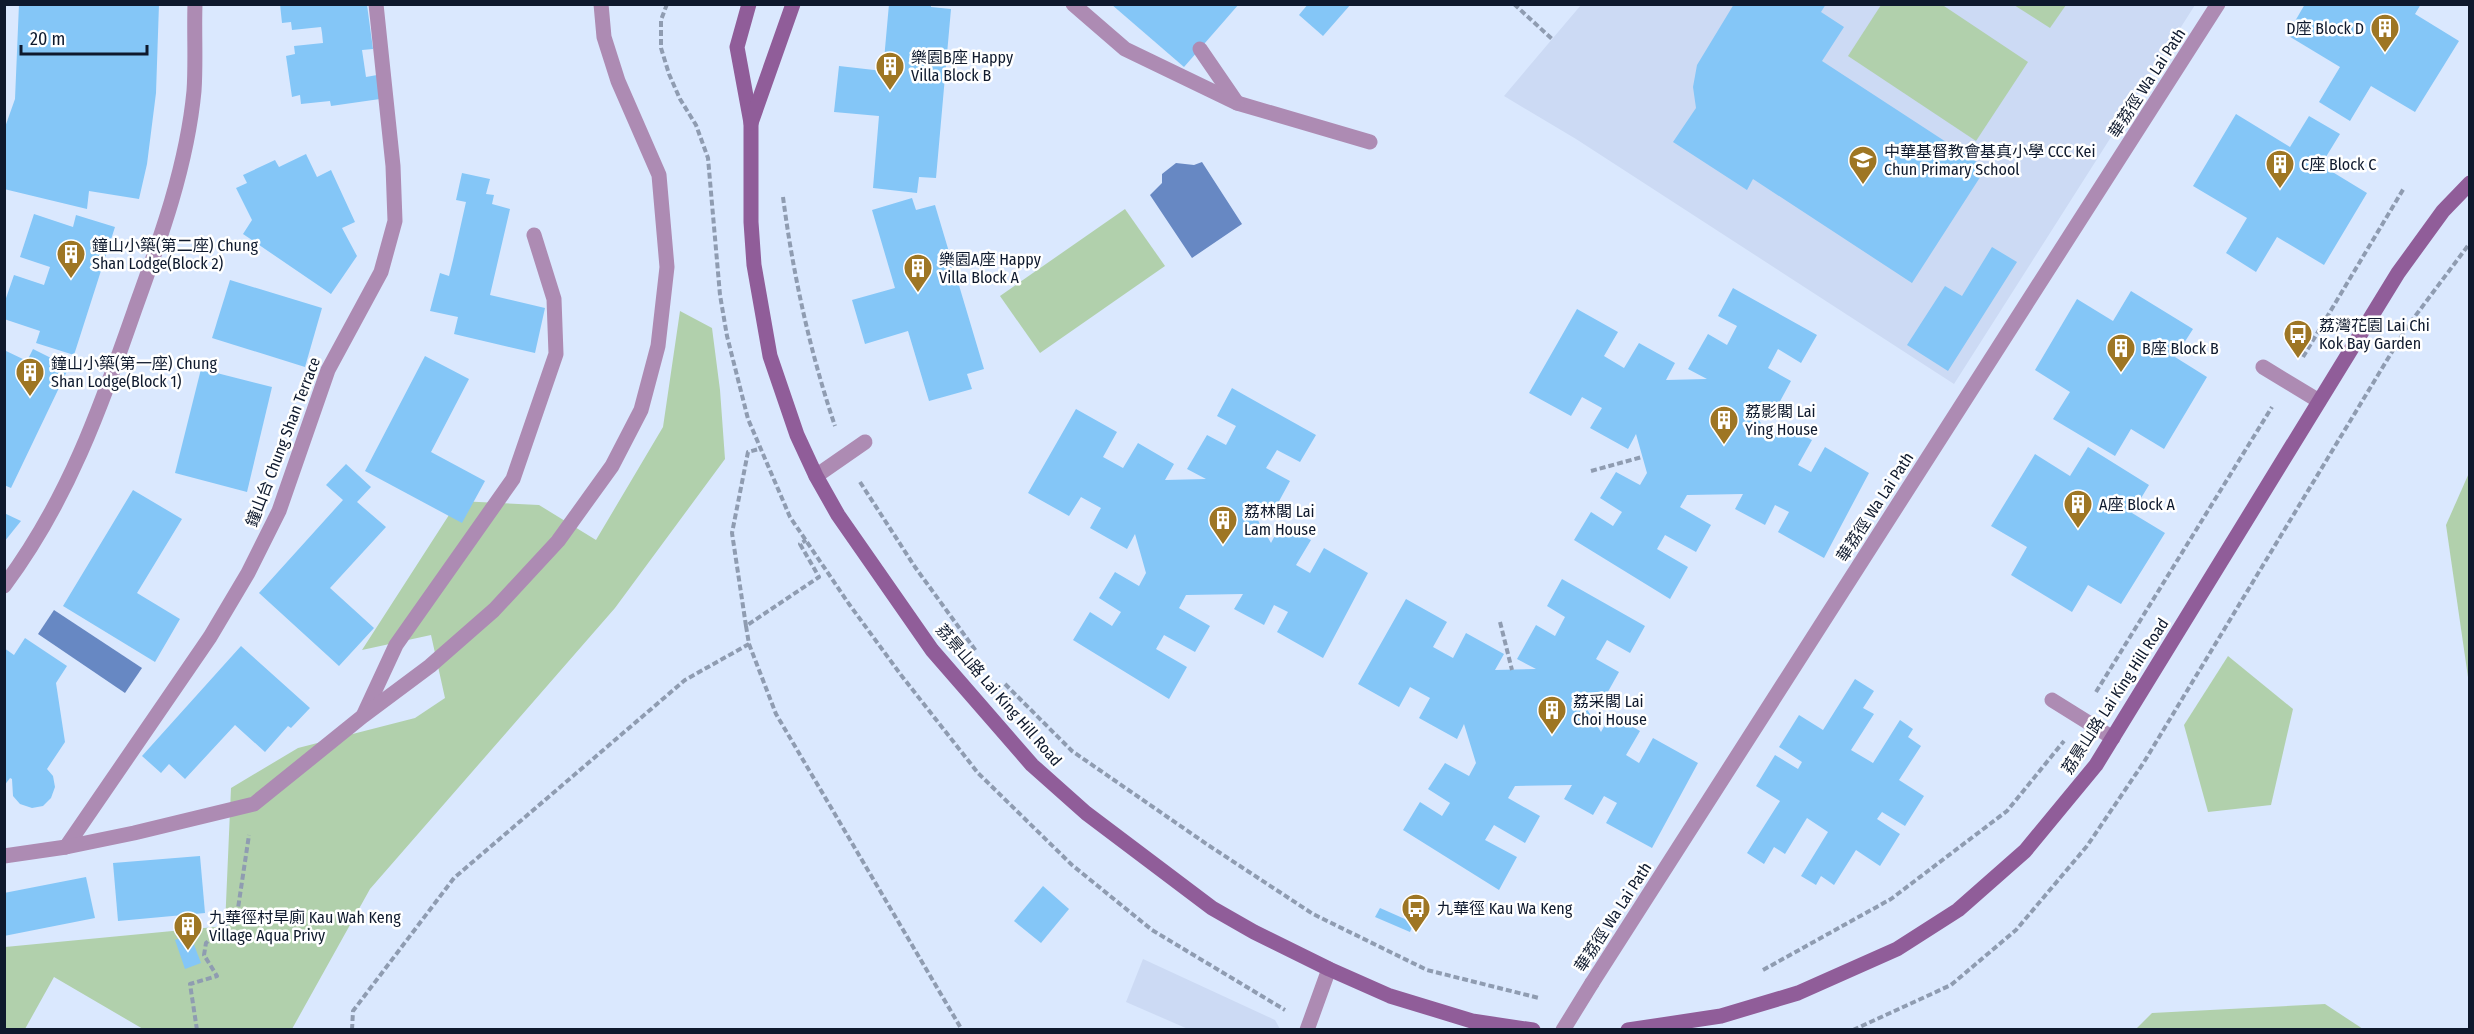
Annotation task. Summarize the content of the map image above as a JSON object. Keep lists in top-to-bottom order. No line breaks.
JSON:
{"streets":{"main road":["荔景山路 Lai King Hill Road"],"street":["華荔徑 Wa Lai Path","鐘山台 Chung Shan Terrace"]},"places":{"building":["D座 Block D","樂園B座 Happy Villa Block B","C座 Block C","鐘山小築(第二座) Chung Shan Lodge(Block 2)","樂園A座 Happy Villa Block A","B座 Block B","鐘山小築(第一座) Chung Shan Lodge(Block 1)","荔影閣 Lai Ying House","A座 Block A","荔林閣 Lai Lam House","荔采閣 Lai Choi House","九華徑村旱廁 Kau Wah Keng Village Aqua Privy"],"school or university":["中華基督教會基真小學 CCC Kei Chun Primary School"],"bus stop":["荔灣花園 Lai Chi Kok Bay Garden","九華徑 Kau Wa Keng"]},"scale_bar":"20 m"}
